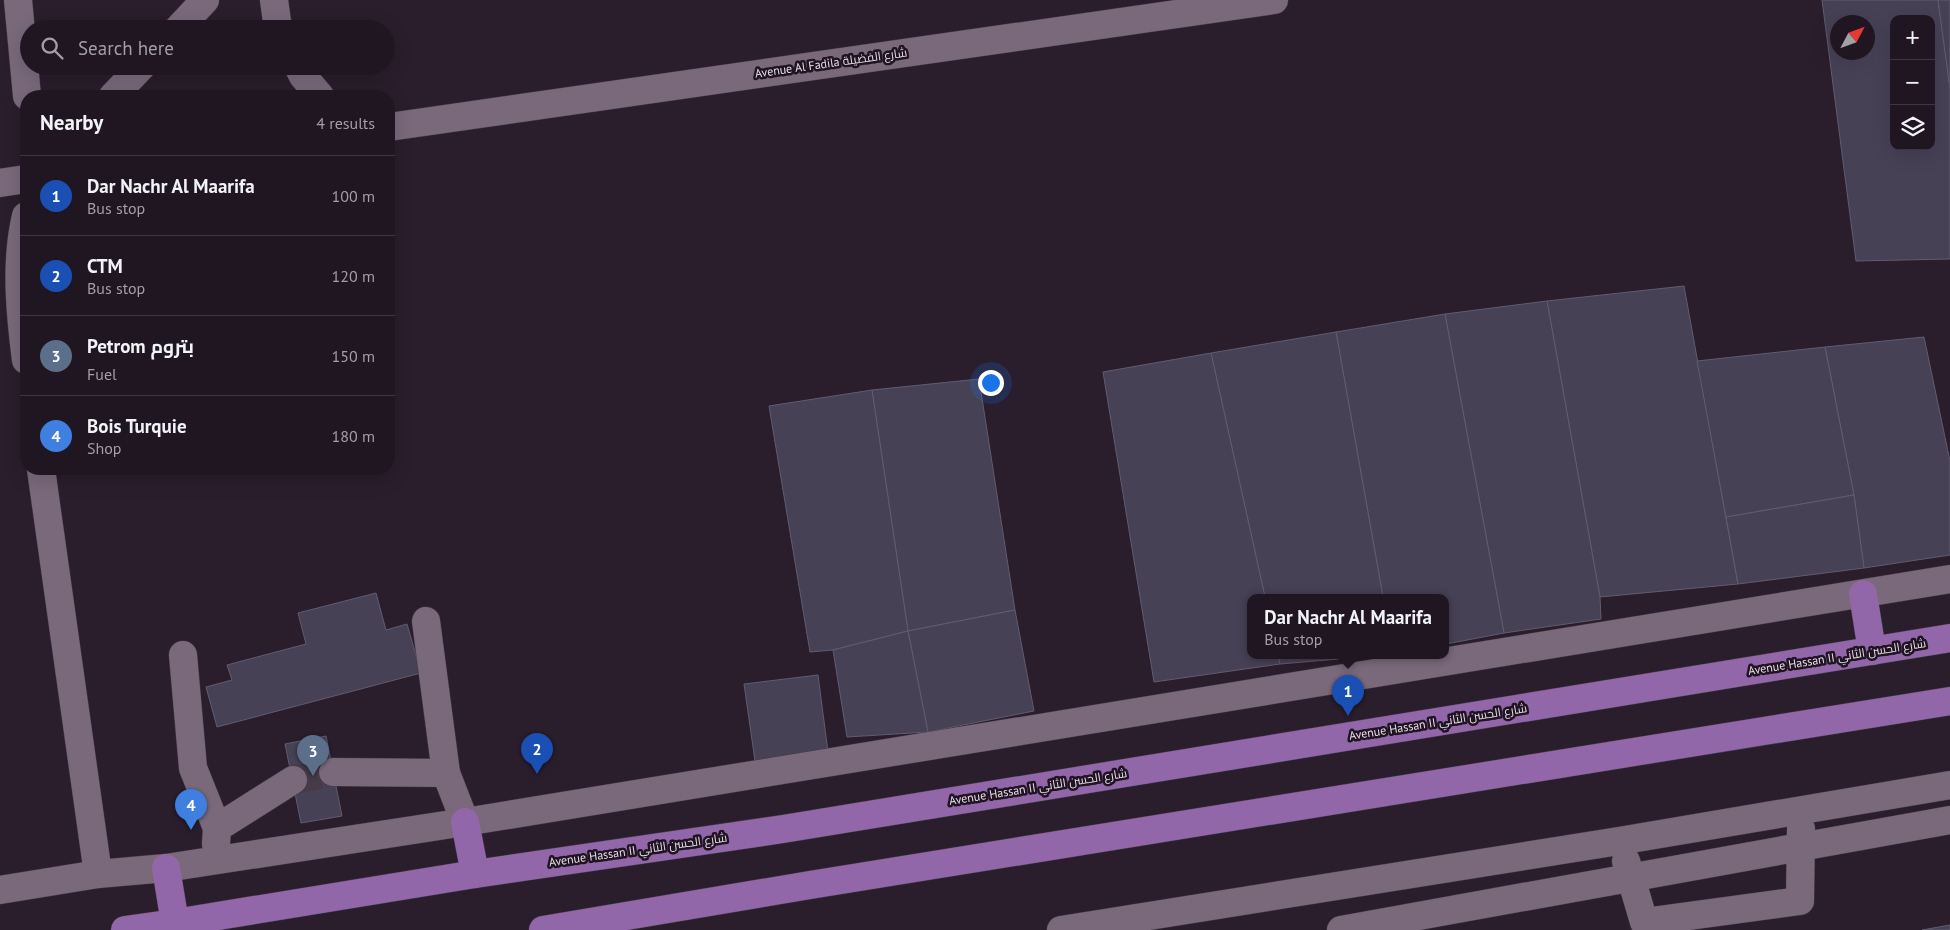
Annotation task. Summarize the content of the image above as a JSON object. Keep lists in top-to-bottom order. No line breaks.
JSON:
{"streets":{"main road":["Avenue Hassan II شارع الحسن الثاني"],"street":["Avenue Al Fadila شارع الفضيلة"]},"north":"top right","page":{"map_buttons":["+","−"],"search":"Search here","heading":["Nearby","4 results"],"list":[{"mark":"1","name":"Dar Nachr Al Maarifa","note":"Bus stop","value":"100 m"},{"mark":"2","name":"CTM","note":"Bus stop","value":"120 m"},{"mark":"3","name":"Petrom بتروم","note":"Fuel","value":"150 m"},{"mark":"4","name":"Bois Turquie","note":"Shop","value":"180 m"}],"popup":["Dar Nachr Al Maarifa","Bus stop"],"pins":["1","2","3","4"]}}
